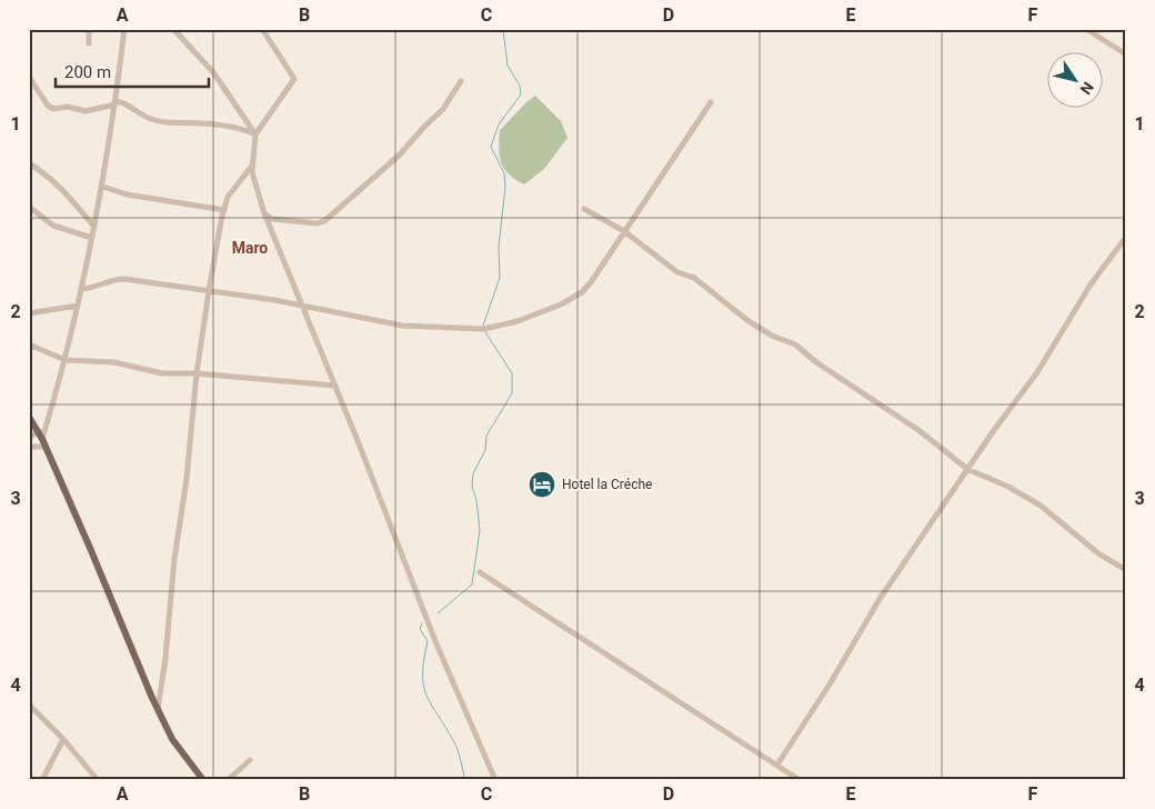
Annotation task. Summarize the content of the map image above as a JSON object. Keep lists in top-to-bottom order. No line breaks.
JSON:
{"districts":["Maro"],"places":{"hotel":["Hotel la Créche"]},"scale_bar":"200 m","north":"bottom right","grid":{"columns":["A","B","C","D","E","F"],"rows":["1","2","3","4"]}}
